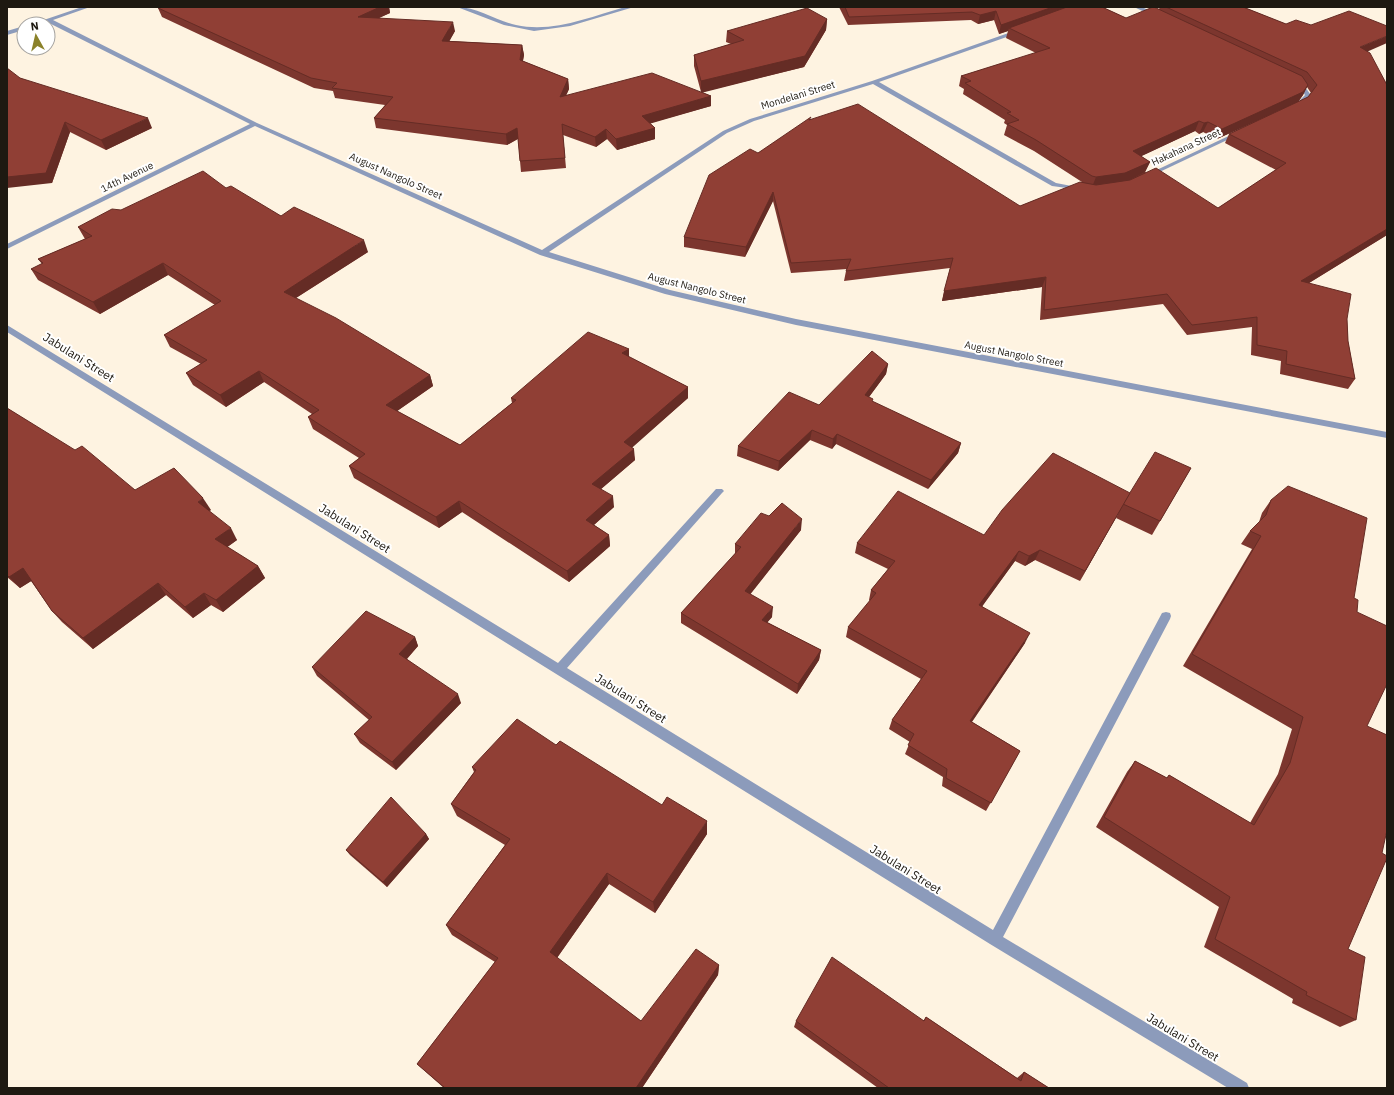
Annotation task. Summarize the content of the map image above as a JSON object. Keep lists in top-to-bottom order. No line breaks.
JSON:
{"streets":{"street":["Mondelani Street","Hakahana Street","August Nangolo Street","14th Avenue","Jabulani Street"]},"crossings":[["Mondelani Street","August Nangolo Street"],["August Nangolo Street","14th Avenue"]],"north":"top"}
